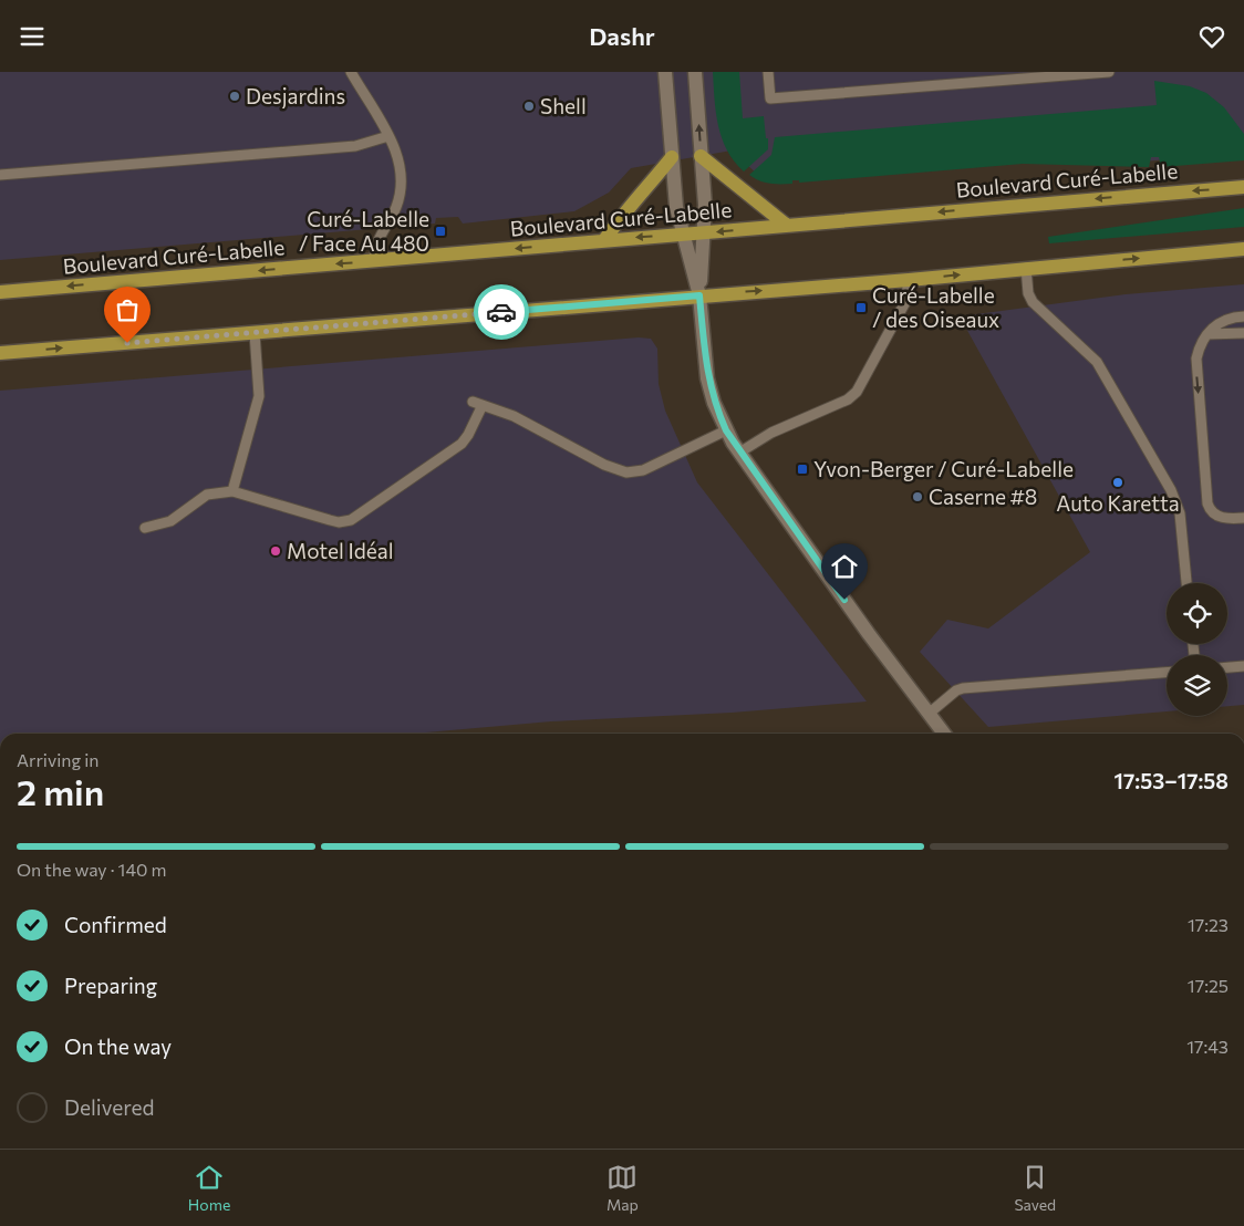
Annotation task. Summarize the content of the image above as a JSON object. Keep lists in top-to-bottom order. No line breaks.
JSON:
{"streets":{"main road":["Boulevard Curé-Labelle"]},"places":{"other":["Desjardins","Shell","Auto Karetta","Caserne #8","Motel Idéal"],"transit":["Curé-Labelle / Face Au 480","Curé-Labelle / des Oiseaux","Yvon-Berger / Curé-Labelle"]},"page":{"header":"Dashr","heading":["2 min","Arriving in","17:53–17:58"],"bar":"On the way · 140 m","list":[["Confirmed","17:23"],["Preparing","17:25"],["On the way","17:43"],"Delivered"],"tabs":["Home","Map","Saved"]}}
